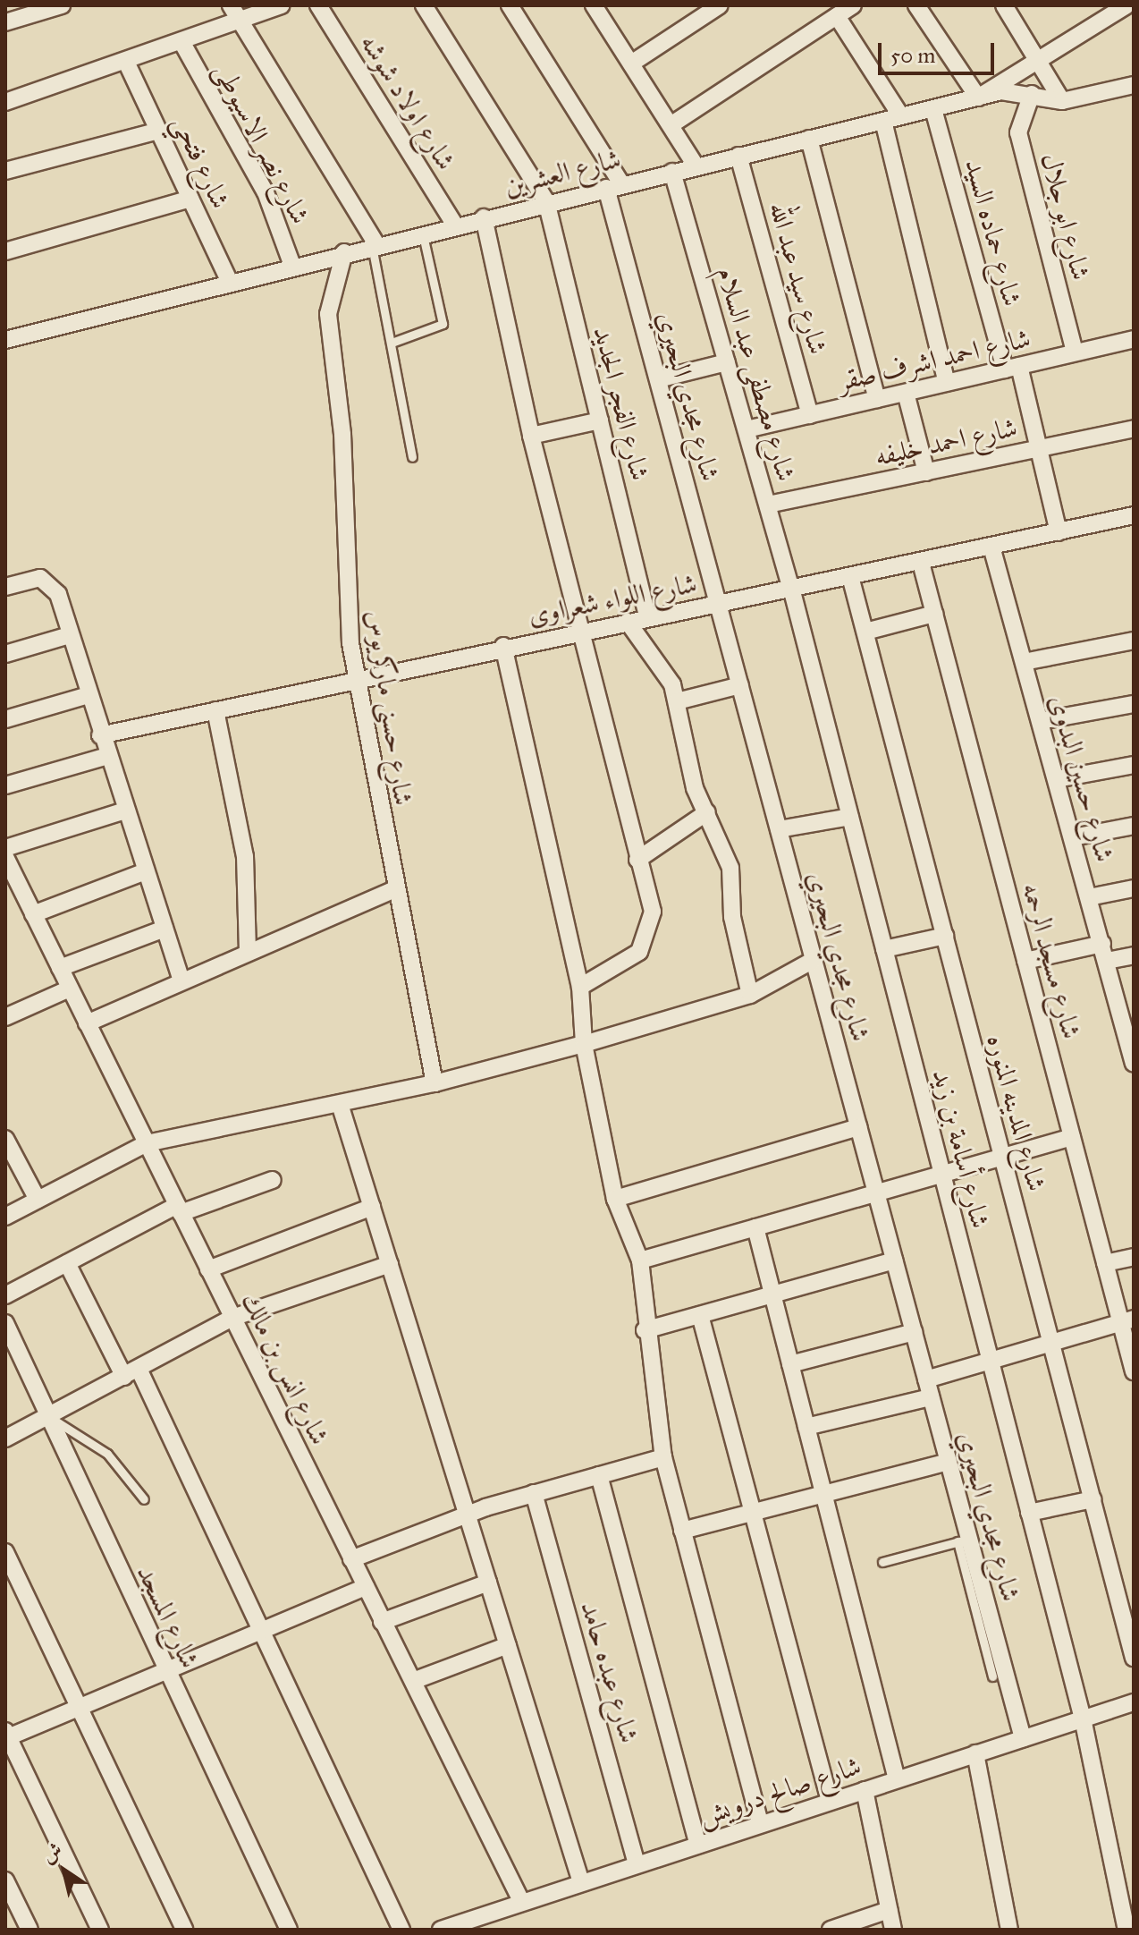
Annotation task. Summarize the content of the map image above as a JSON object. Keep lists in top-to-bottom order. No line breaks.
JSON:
{"streets":{"street":["شارع اولاد شوشه","شارع نصر الاسيوطى","شارع فتحي","شارع العشرين","شارع ابو جلال","شارع حماده السيد","شارع سيد عبد الله","شارع احمد اشرف صقر","شارع مصطفى عبد السلام","شارع مجدي البحيري","شارع الفجر الجديد","شارع احمد خليفه","شارع اللواء شعراوى","شارع حسنى ماركريوس","شارع حسين البدوى","شارع مسجد الرحمه","شارع المدينه المنوره","شارع أسامة بن زيد","شارع انس بن مالك","شارع المسجد","شارع عبده حامد","شارع صالح درويش"]},"crossings":[["شارع اولاد شوشه","شارع العشرين"],["شارع نصر الاسيوطى","شارع العشرين"],["شارع فتحي","شارع العشرين"],["شارع العشرين","شارع ابو جلال"],["شارع العشرين","شارع حماده السيد"],["شارع العشرين","شارع سيد عبد الله"],["شارع العشرين","شارع مصطفى عبد السلام"],["شارع العشرين","شارع مجدي البحيري"],["شارع العشرين","شارع الفجر الجديد"],["شارع العشرين","شارع حسنى ماركريوس"],["شارع ابو جلال","شارع احمد اشرف صقر"],["شارع حماده السيد","شارع احمد اشرف صقر"],["شارع حماده السيد","شارع احمد خليفه"],["شارع حماده السيد","شارع اللواء شعراوى"],["شارع سيد عبد الله","شارع احمد اشرف صقر"],["شارع احمد اشرف صقر","شارع مصطفى عبد السلام"],["شارع مصطفى عبد السلام","شارع احمد خليفه"],["شارع مصطفى عبد السلام","شارع اللواء شعراوى"],["شارع مصطفى عبد السلام","شارع أسامة بن زيد"],["شارع مجدي البحيري","شارع اللواء شعراوى"],["شارع مجدي البحيري","شارع صالح درويش"],["شارع الفجر الجديد","شارع اللواء شعراوى"],["شارع اللواء شعراوى","شارع حسنى ماركريوس"],["شارع اللواء شعراوى","شارع حسين البدوى"],["شارع اللواء شعراوى","شارع مسجد الرحمه"],["شارع اللواء شعراوى","شارع المدينه المنوره"],["شارع اللواء شعراوى","شارع أسامة بن زيد"],["شارع أسامة بن زيد","شارع صالح درويش"],["شارع انس بن مالك","شارع صالح درويش"],["شارع عبده حامد","شارع صالح درويش"]],"scale_bar":"50 m","north":"top left"}
